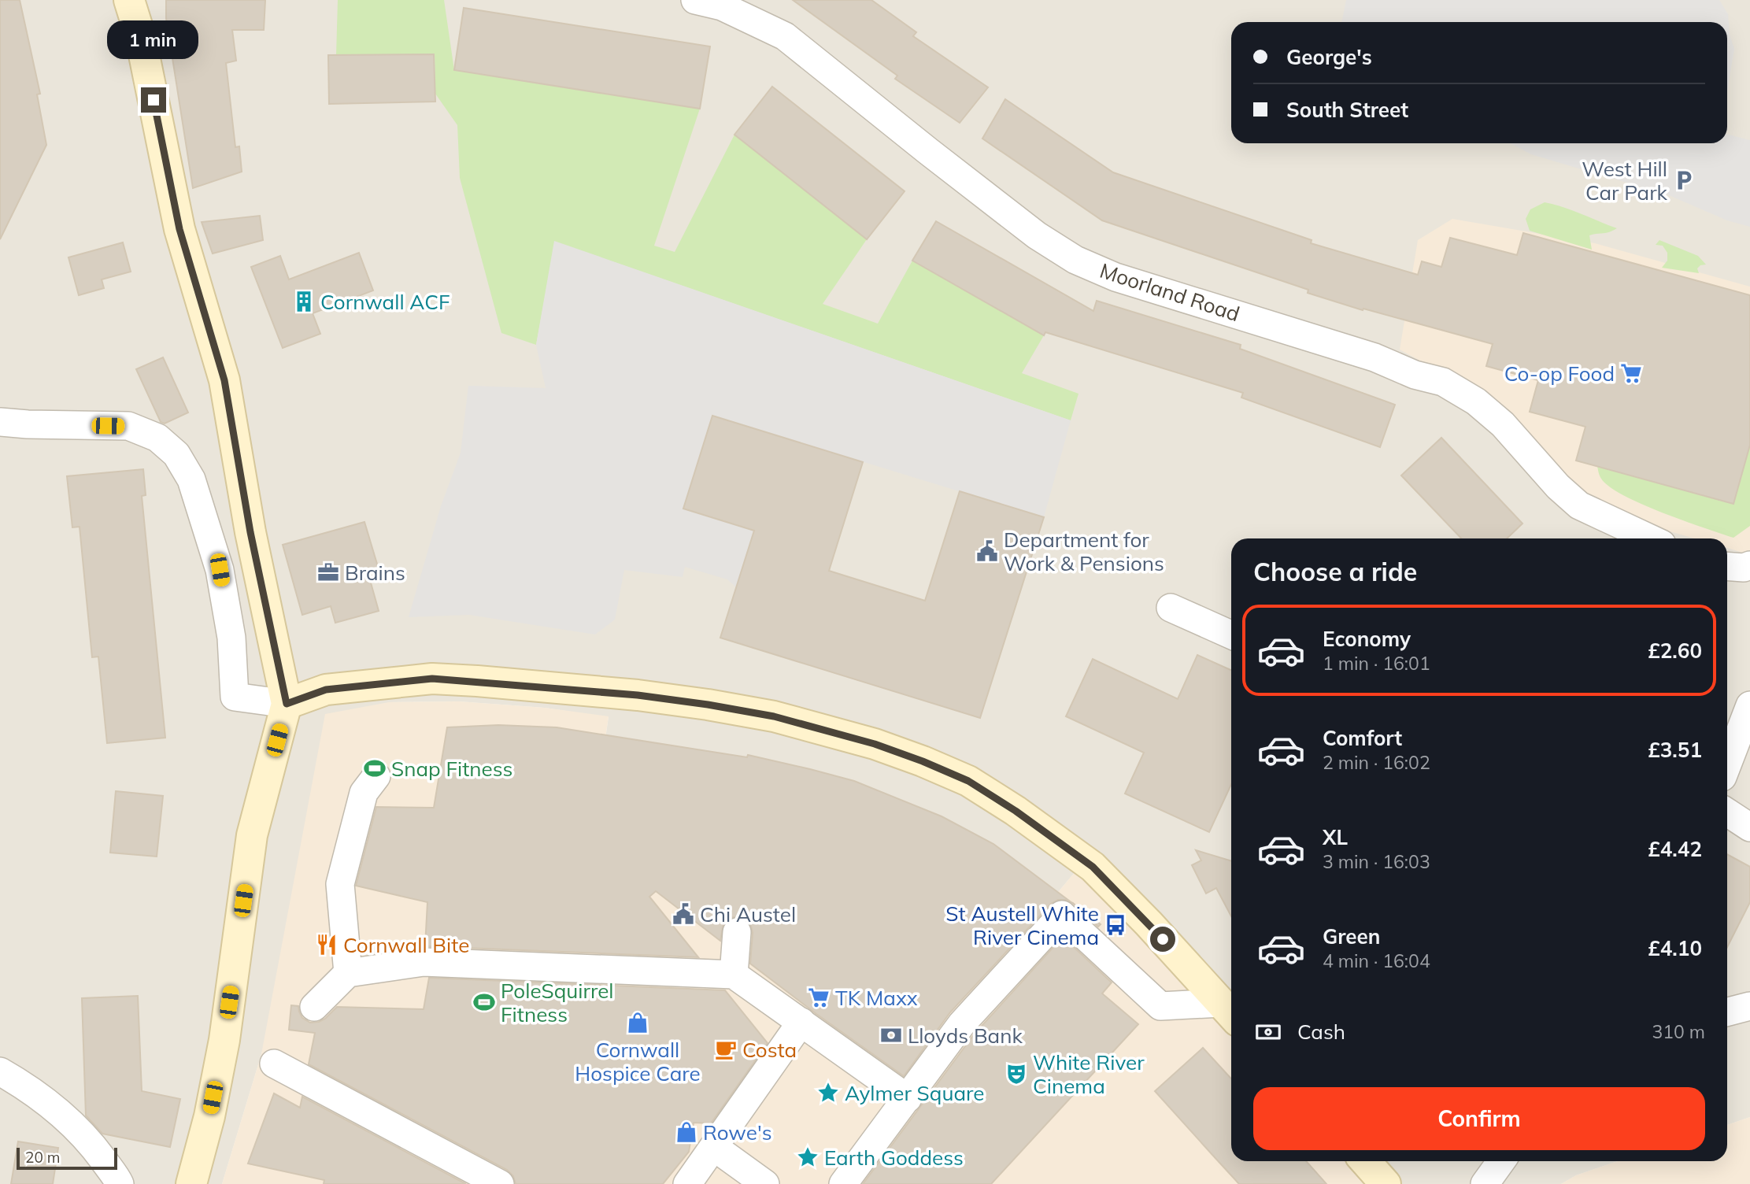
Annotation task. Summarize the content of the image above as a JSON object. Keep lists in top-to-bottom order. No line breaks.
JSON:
{"streets":{"street":["Moorland Road"]},"places":{"parking":["West Hill Car Park"],"building":["Cornwall ACF"],"supermarket":["Co-op Food","TK Maxx"],"public building":["Department for Work & Pensions","Chi Austel"],"office":["Brains"],"sports":["Snap Fitness","PoleSquirrel Fitness"],"bus stop":["St Austell White River Cinema"],"restaurant":["Cornwall Bite"],"shop":["Cornwall Hospice Care","Rowe's"],"bank":["Lloyds Bank"],"cafe":["Costa"],"theatre":["White River Cinema"],"place":["Aylmer Square","Earth Goddess"]},"scale_bar":"20 m","page":{"bubble":"1 min","banner":["George's","South Street"],"heading":"Choose a ride","list":[{"name":"Economy","note":"1 min · 16:01","value":"£2.60"},{"name":"Comfort","note":"2 min · 16:02","value":"£3.51"},{"name":"XL","note":"3 min · 16:03","value":"£4.42"},{"name":"Green","note":"4 min · 16:04","value":"£4.10"}],"pay":["Cash","310 m"],"buttons":"Confirm","scale":"20 m"}}
